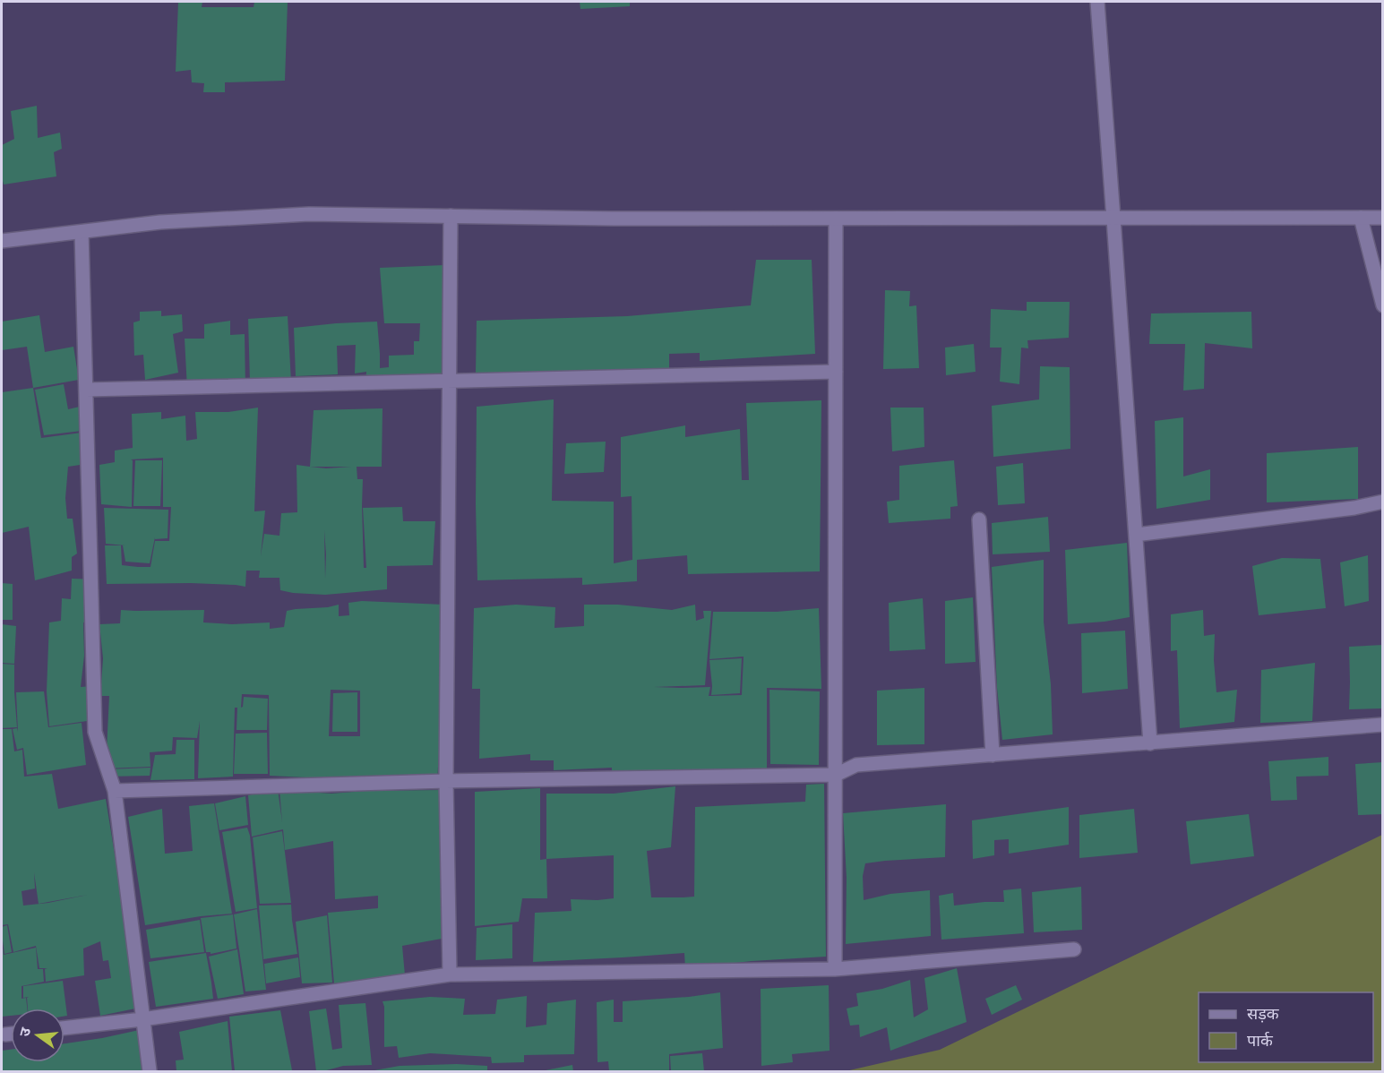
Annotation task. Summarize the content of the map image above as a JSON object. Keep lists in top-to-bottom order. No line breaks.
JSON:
{"legend":["सड़क","पार्क"],"north":"left"}
